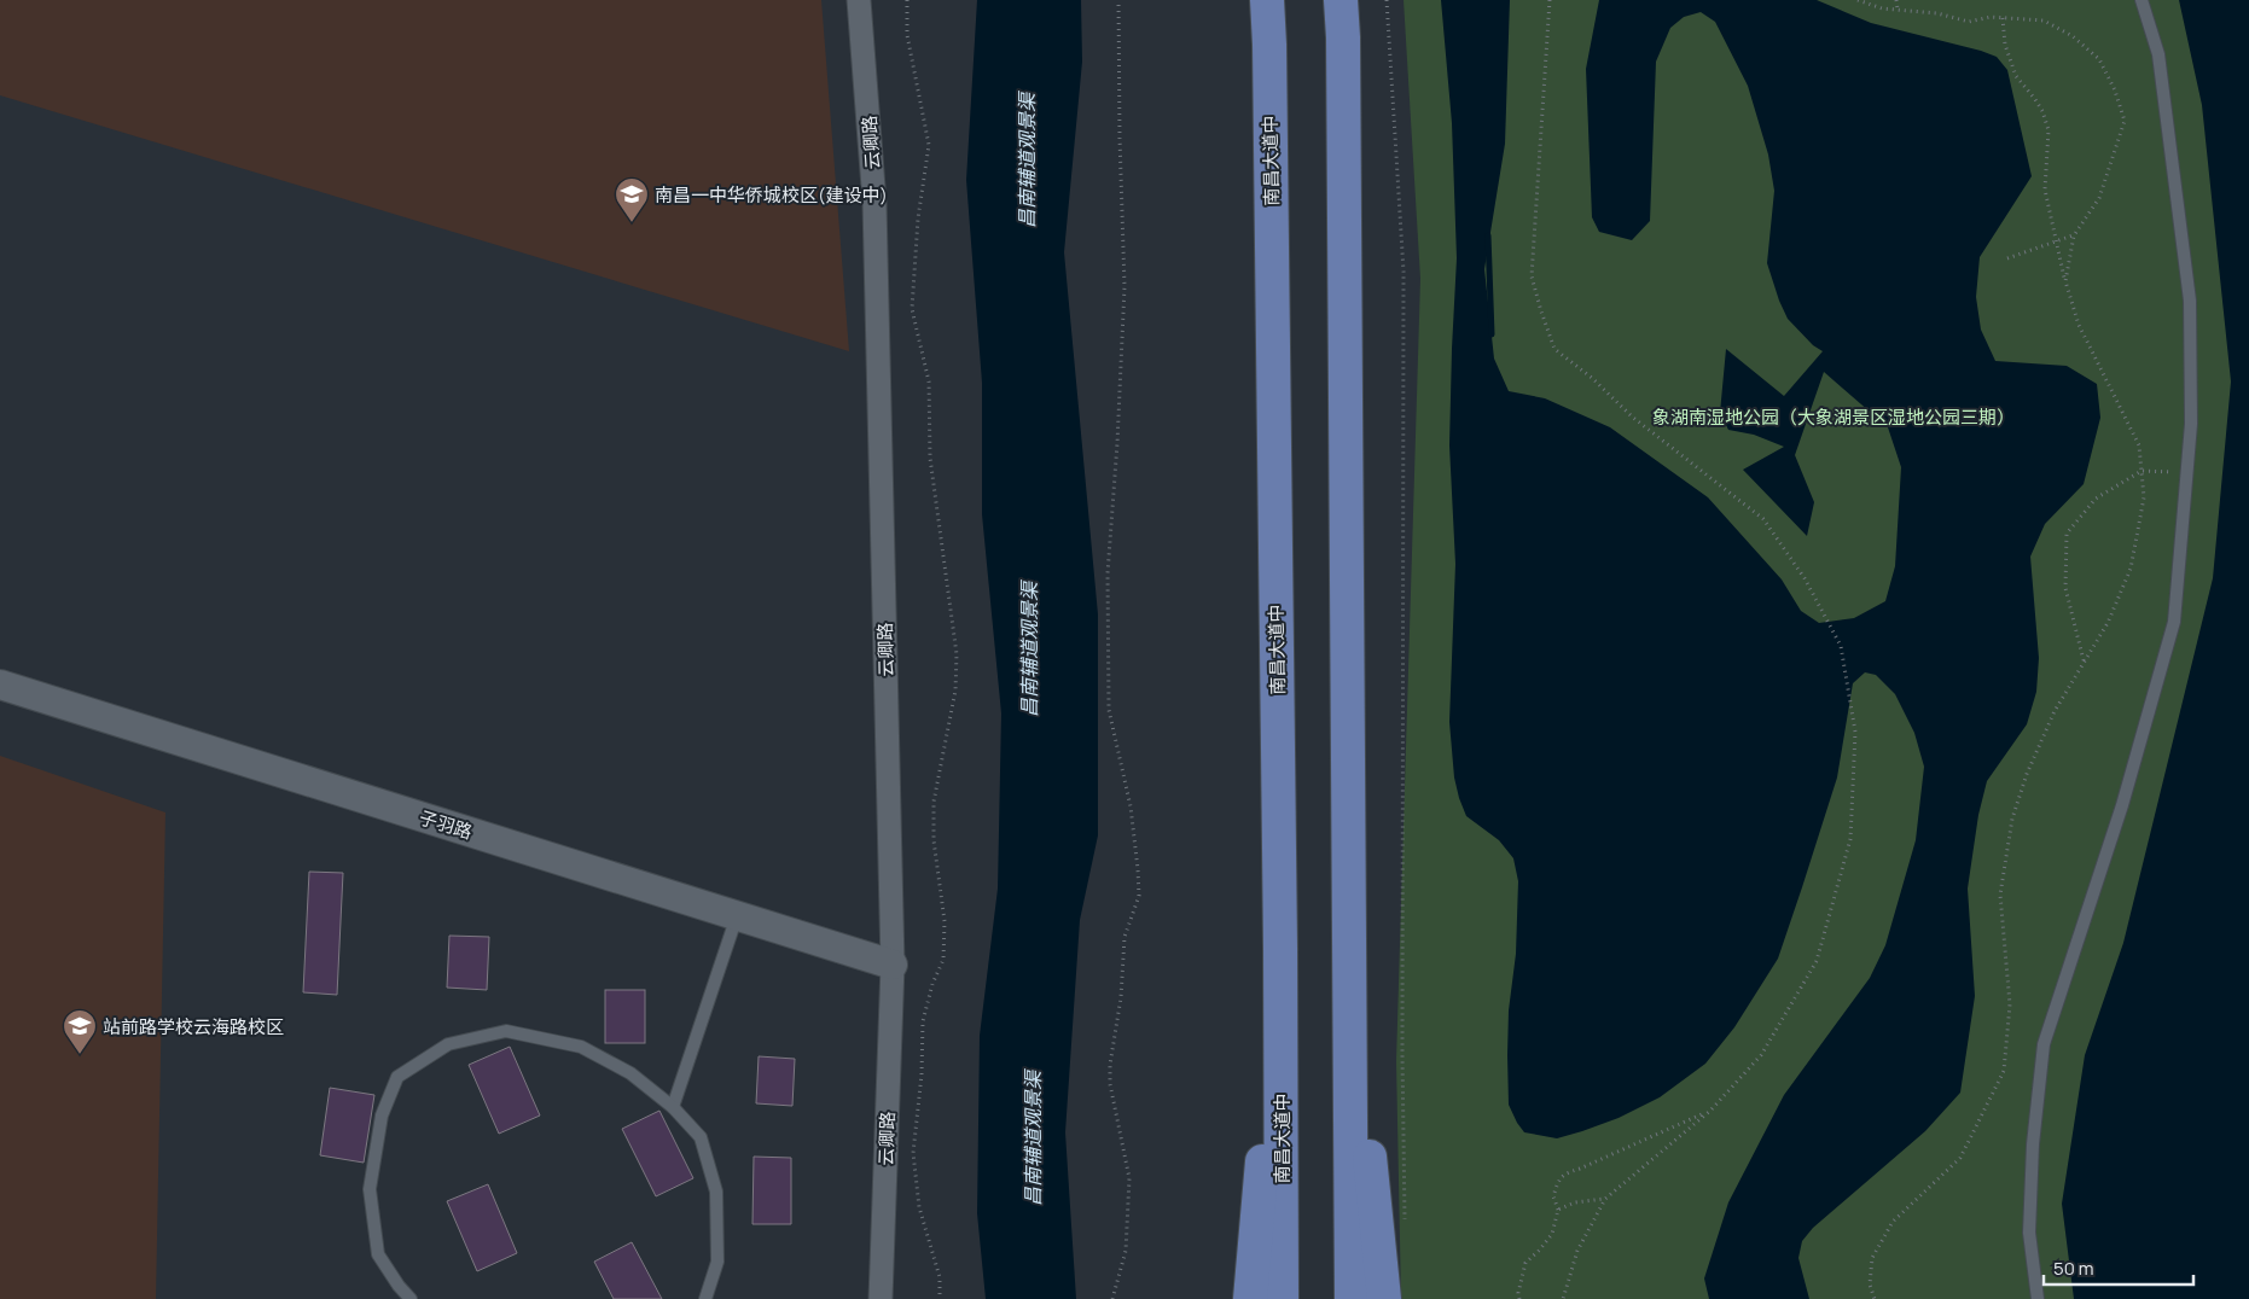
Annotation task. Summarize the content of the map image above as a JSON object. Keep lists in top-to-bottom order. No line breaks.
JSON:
{"streets":{"highway":["南昌大道中"],"street":["云卿路","子羽路"]},"crossings":[["云卿路","子羽路"]],"water":["昌南辅道观景渠"],"parks":["象湖南湿地公园（大象湖景区湿地公园三期）"],"places":{"school or university":["南昌一中华侨城校区(建设中)","站前路学校云海路校区"]},"scale_bar":"50 m"}
